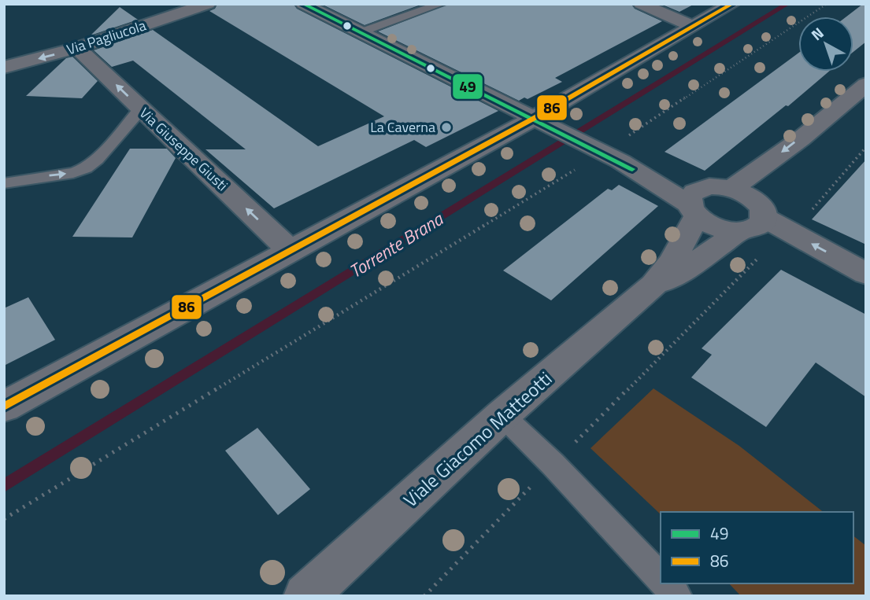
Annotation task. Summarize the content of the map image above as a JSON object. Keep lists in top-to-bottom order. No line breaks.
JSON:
{"streets":{"street":["Via Pagliucola","Via Giuseppe Giusti","Viale Giacomo Matteotti"]},"crossings":[["Via Pagliucola","Via Giuseppe Giusti"]],"one_way":["Via Pagliucola"],"water":["Torrente Brana"],"places":["La Caverna"],"lines":["transit line 49","transit line 86"],"legend":["49","86"],"north":"top left"}
